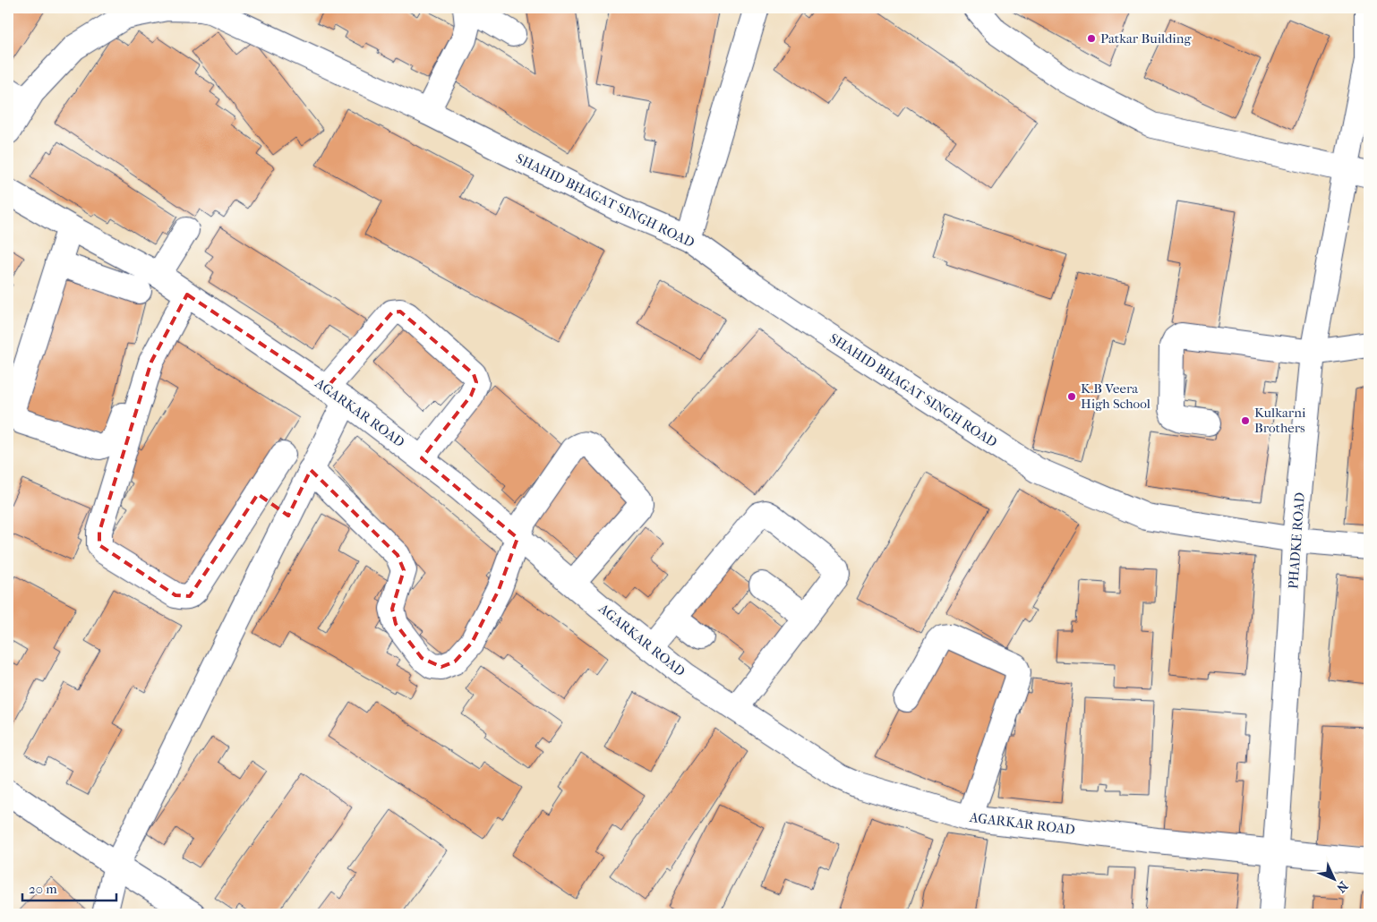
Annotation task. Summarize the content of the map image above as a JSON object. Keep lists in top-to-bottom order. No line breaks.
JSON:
{"streets":{"street":["SHAHID BHAGAT SINGH ROAD","AGARKAR ROAD","PHADKE ROAD"]},"crossings":[["SHAHID BHAGAT SINGH ROAD","PHADKE ROAD"],["AGARKAR ROAD","PHADKE ROAD"]],"places":["Patkar Building","K.B Veera High School","Kulkarni Brothers"],"scale_bar":"20 m","north":"bottom right"}
